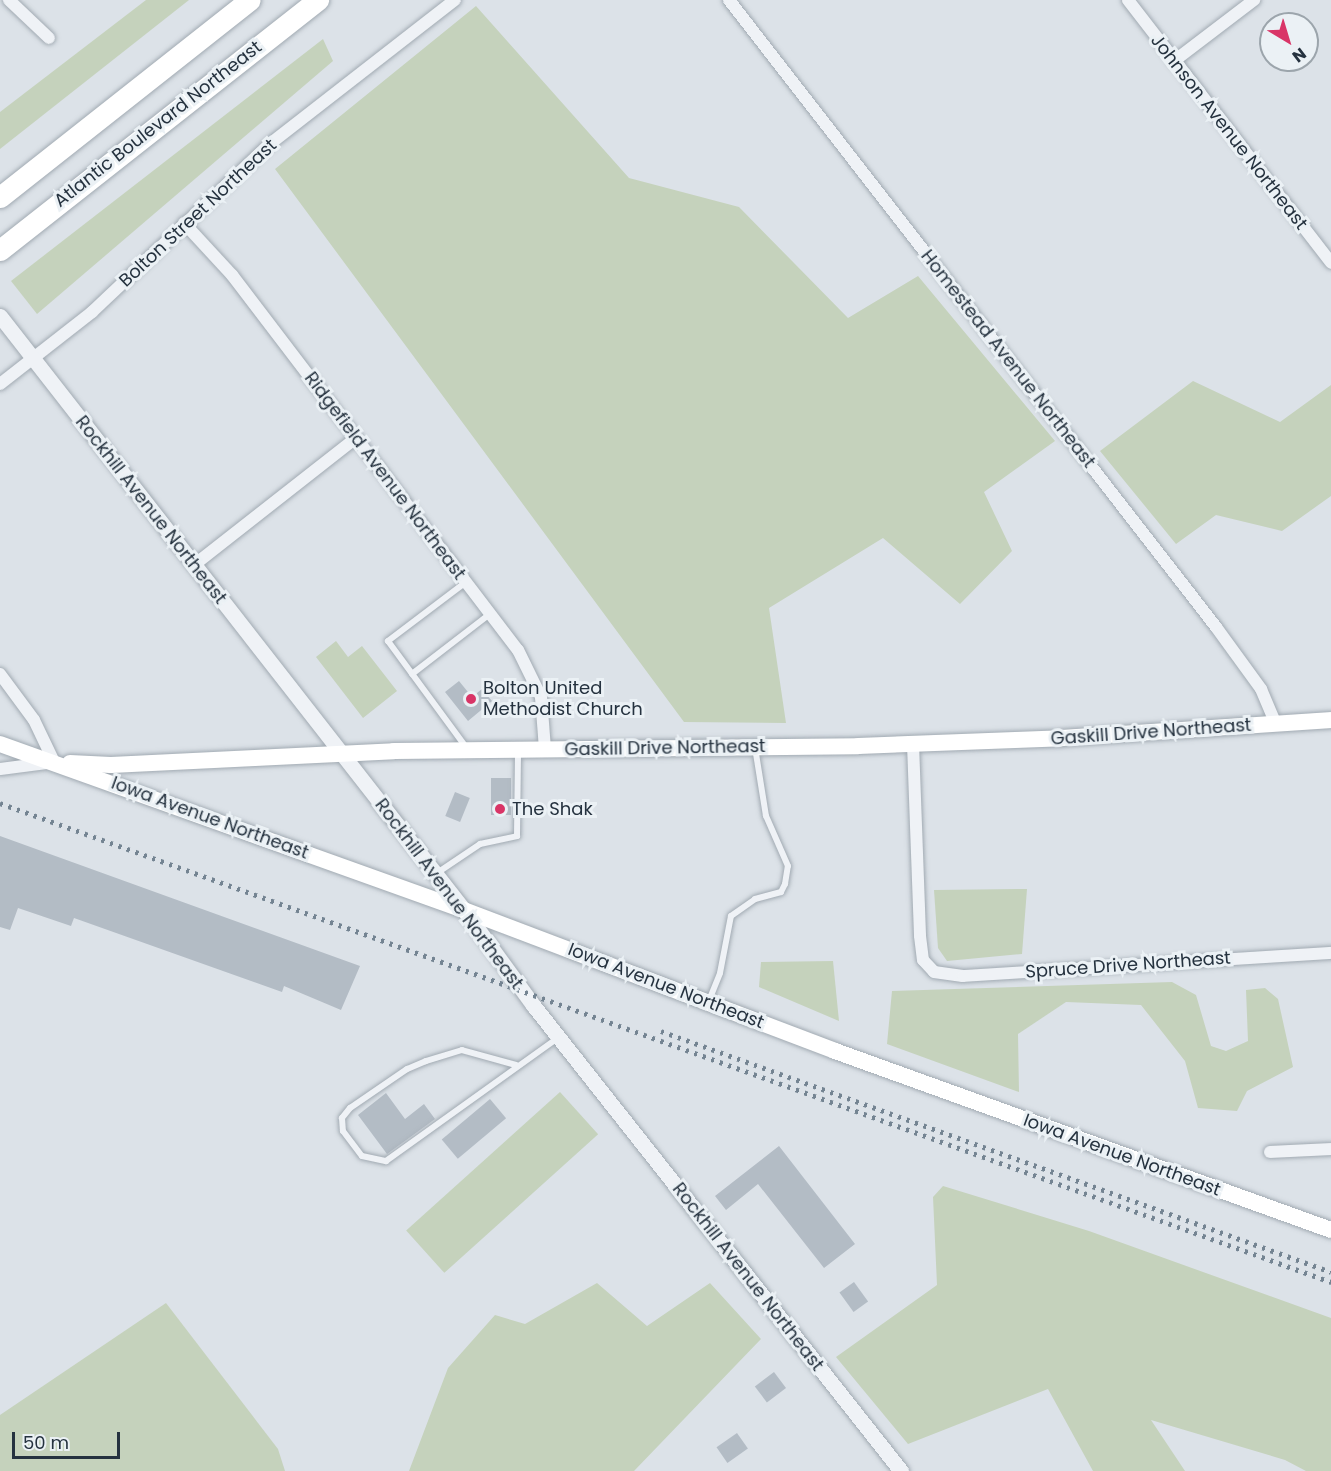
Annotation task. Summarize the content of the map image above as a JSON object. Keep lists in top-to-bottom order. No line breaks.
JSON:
{"streets":{"highway":["Atlantic Boulevard Northeast"],"main road":["Gaskill Drive Northeast","Iowa Avenue Northeast"],"street":["Johnson Avenue Northeast","Bolton Street Northeast","Homestead Avenue Northeast","Ridgefield Avenue Northeast","Rockhill Avenue Northeast","Spruce Drive Northeast"]},"crossings":[["Bolton Street Northeast","Ridgefield Avenue Northeast"],["Bolton Street Northeast","Rockhill Avenue Northeast"],["Homestead Avenue Northeast","Gaskill Drive Northeast"],["Ridgefield Avenue Northeast","Gaskill Drive Northeast"],["Rockhill Avenue Northeast","Gaskill Drive Northeast"],["Rockhill Avenue Northeast","Iowa Avenue Northeast"],["Gaskill Drive Northeast","Iowa Avenue Northeast"],["Gaskill Drive Northeast","Spruce Drive Northeast"]],"places":["Bolton United Methodist Church","The Shak"],"scale_bar":"50 m","north":"bottom right"}
